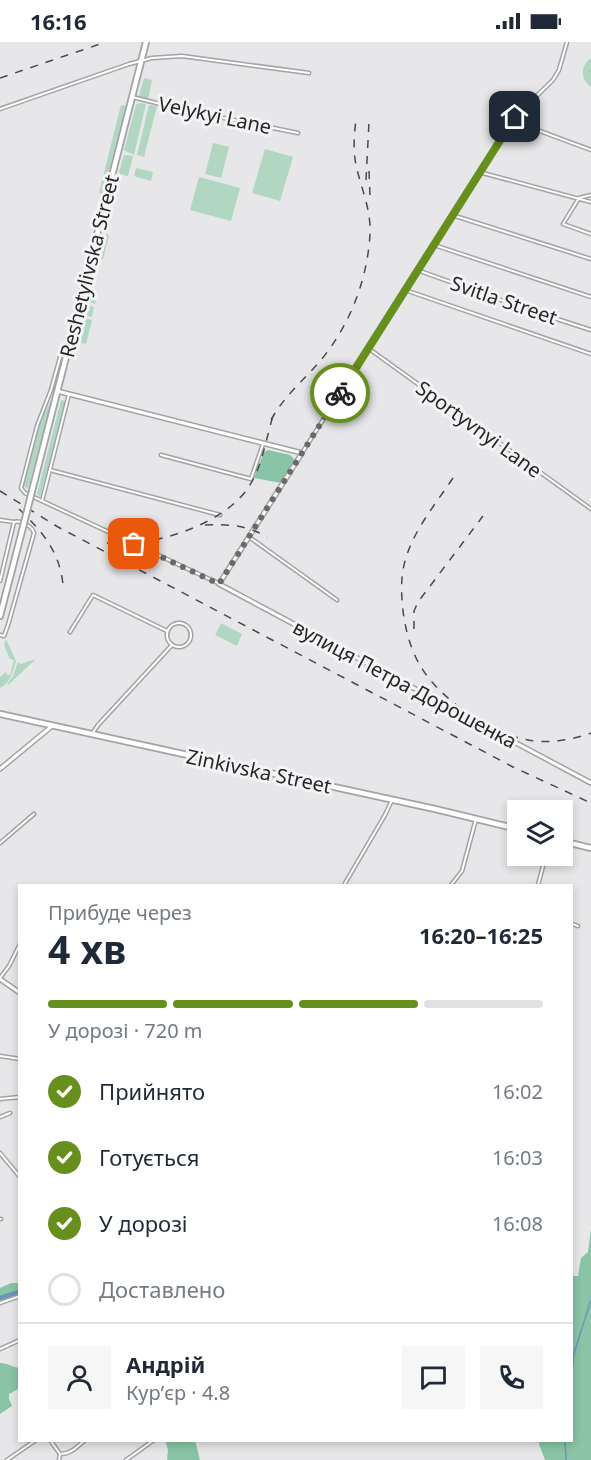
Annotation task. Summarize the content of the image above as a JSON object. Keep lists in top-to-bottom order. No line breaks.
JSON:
{"streets":{"main road":["Reshetylivska Street","Zinkivska Street"],"street":["Velykyi Lane","Svitla Street","Sportyvnyi Lane","вулиця Петра Дорошенка"]},"crossings":[["Velykyi Lane","Reshetylivska Street"]],"page":{"status":"16:16","heading":["4 хв","Прибуде через","16:20–16:25"],"panel":["Андрій","Кур’єр · 4.8"],"bar":"У дорозі · 720 m","list":[["Прийнято","16:02"],["Готується","16:03"],["У дорозі","16:08"],"Доставлено"]}}
